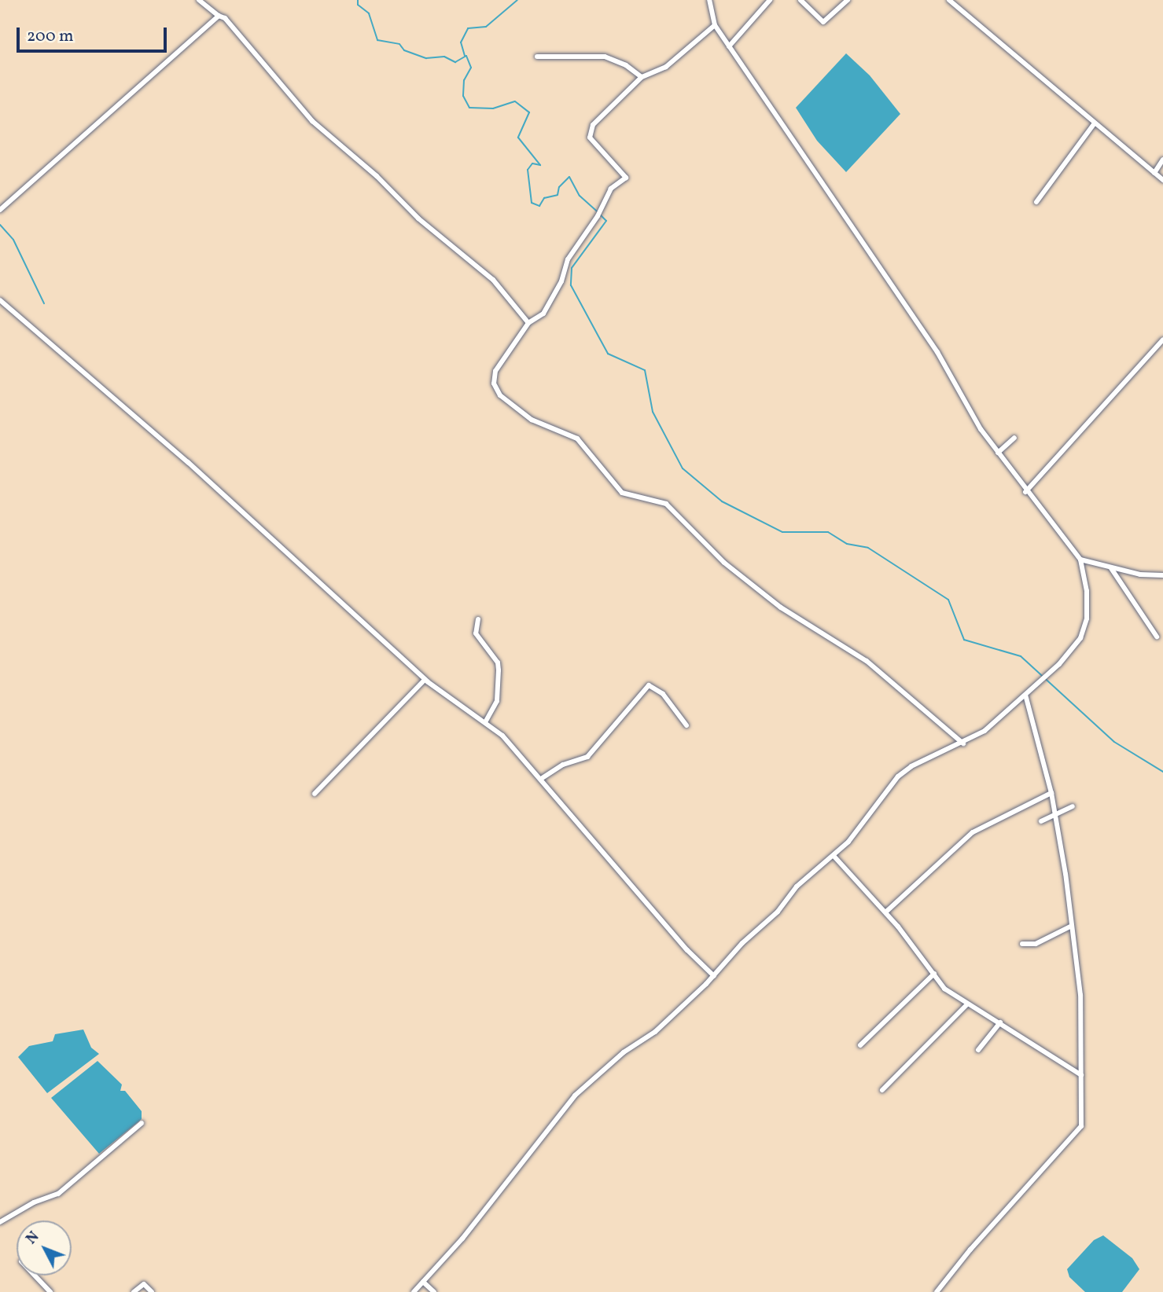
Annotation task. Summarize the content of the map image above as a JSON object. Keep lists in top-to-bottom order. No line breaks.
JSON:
{"scale_bar":"200 m","north":"top left"}
